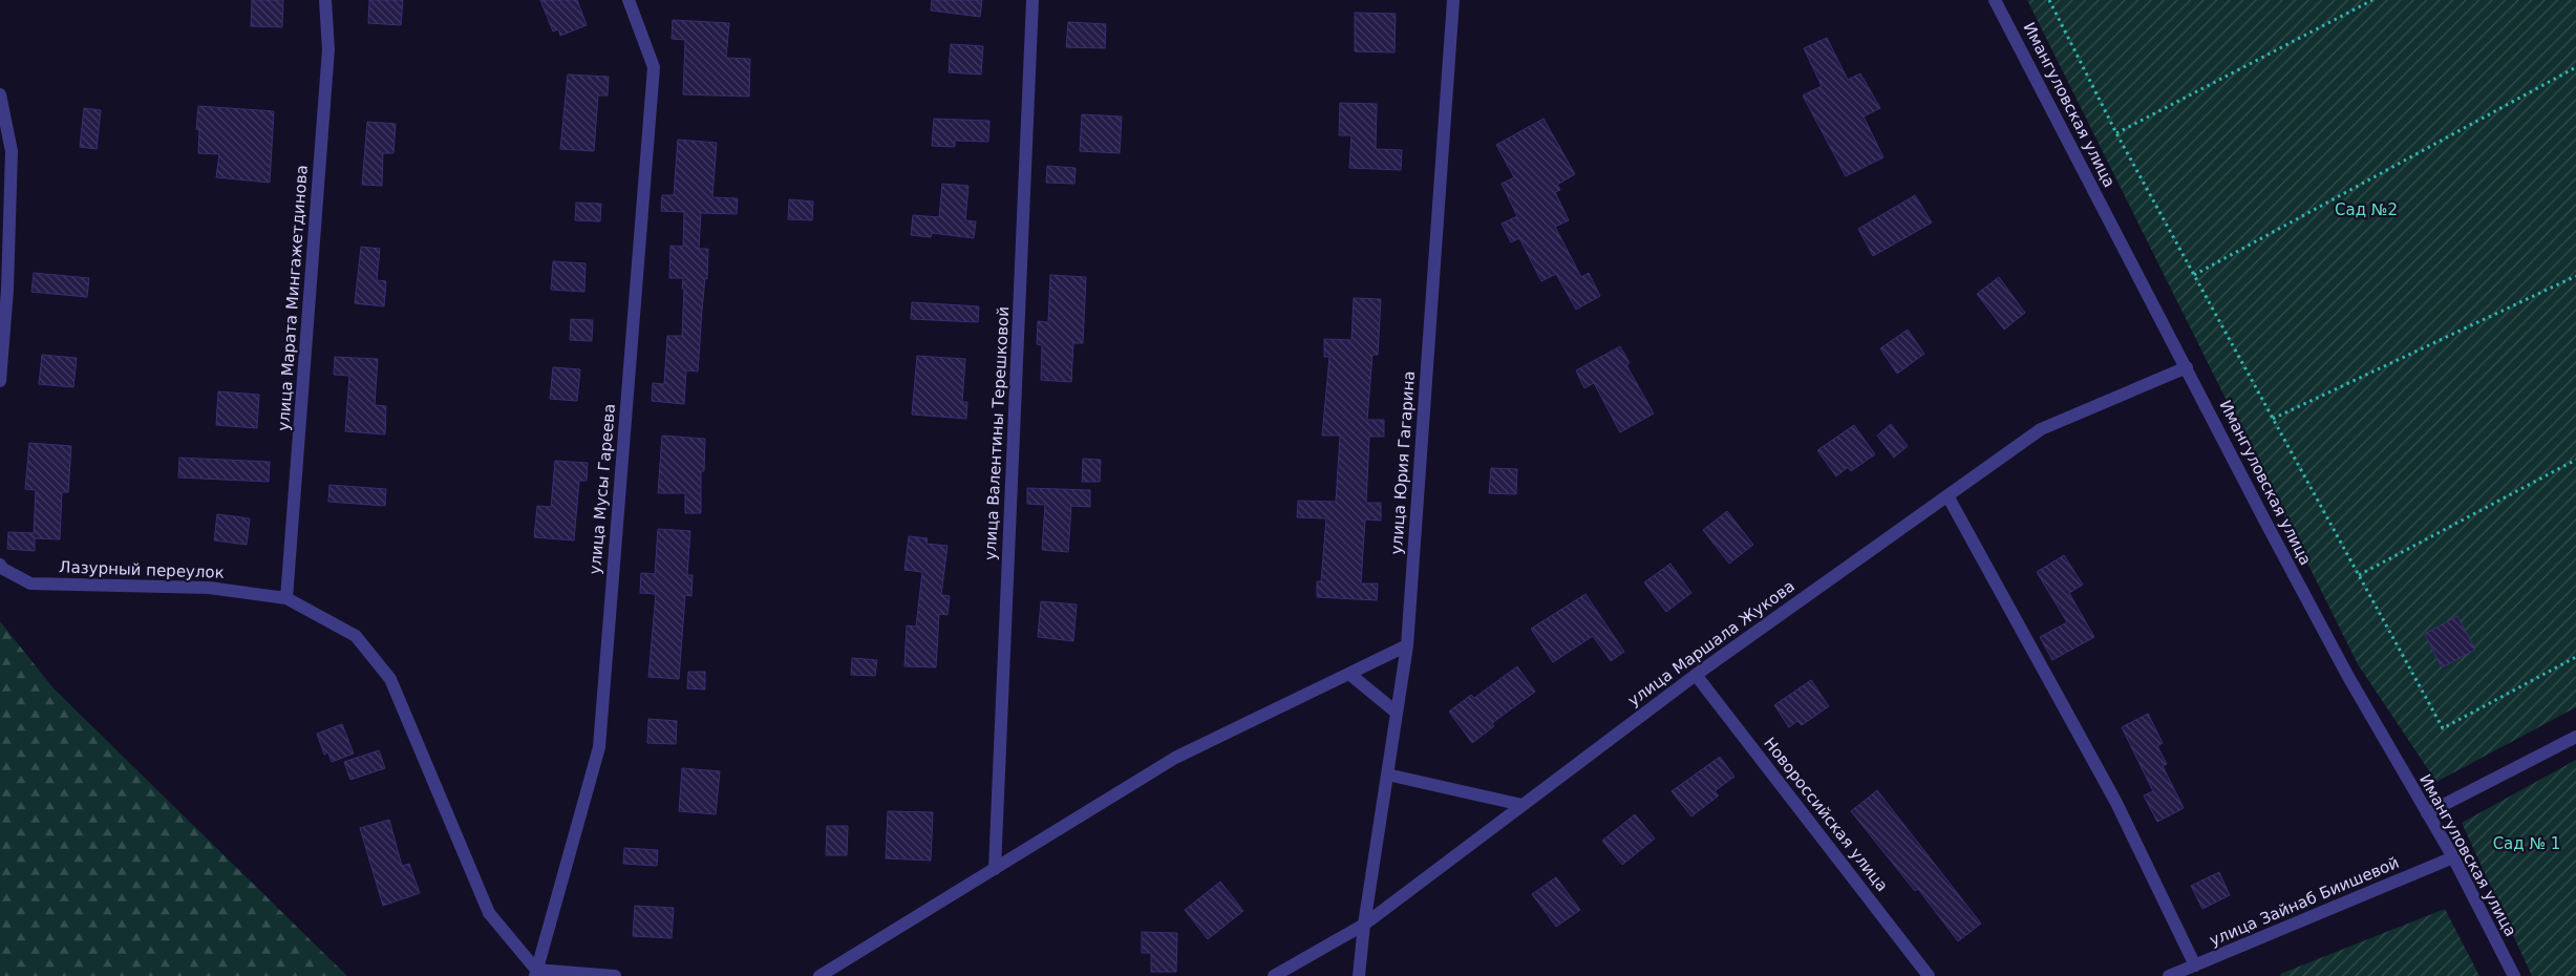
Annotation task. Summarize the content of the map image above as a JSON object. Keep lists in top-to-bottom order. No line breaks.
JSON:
{"streets":{"street":["Имангуловская улица","улица Марата Мингажетдинова","улица Валентины Терешковой","улица Юрия Гагарина","улица Мусы Гареева","Лазурный переулок","улица Маршала Жукова","Новороссийская улица","улица Зайнаб Биишевой"]},"crossings":[["Имангуловская улица","улица Маршала Жукова"],["Имангуловская улица","улица Зайнаб Биишевой"],["улица Марата Мингажетдинова","Лазурный переулок"],["улица Юрия Гагарина","улица Маршала Жукова"],["улица Маршала Жукова","Новороссийская улица"]],"parks":["Сад №2","Сад № 1"]}
